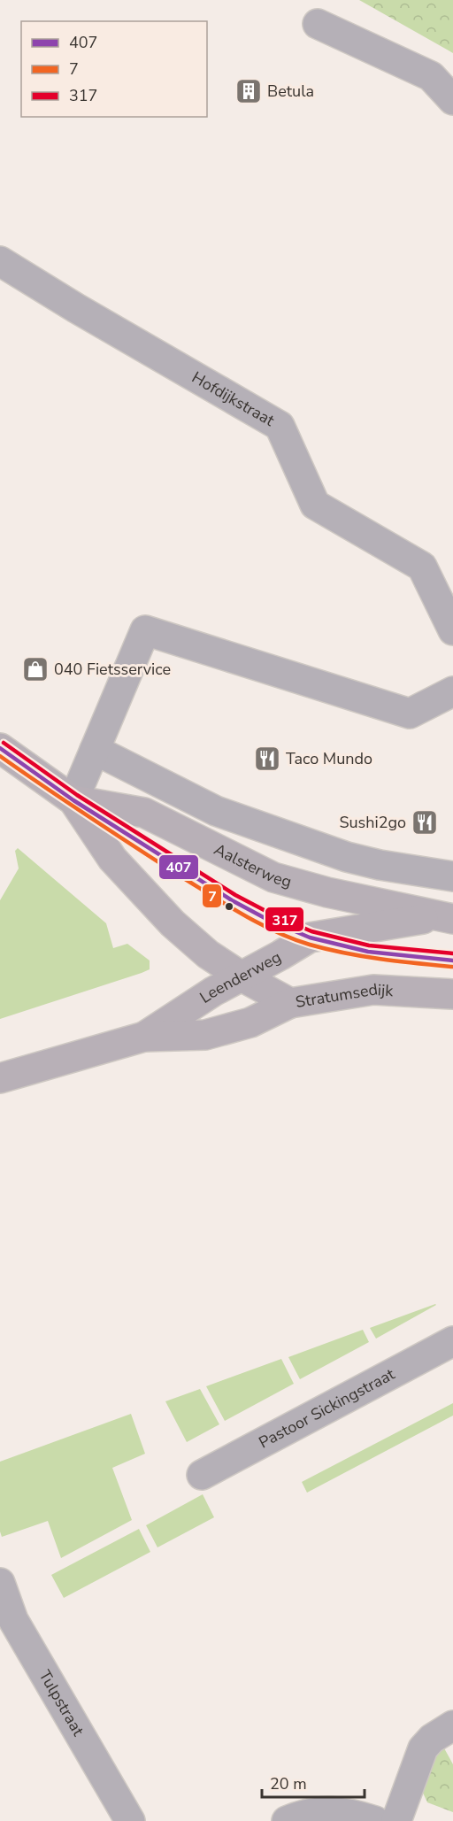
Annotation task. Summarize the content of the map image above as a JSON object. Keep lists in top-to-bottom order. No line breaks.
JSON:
{"streets":{"main road":["Aalsterweg","Leenderweg","Stratumsedijk"],"street":["Hofdijkstraat","Pastoor Sickingstraat","Tulpstraat"]},"crossings":[["Aalsterweg","Leenderweg"],["Aalsterweg","Stratumsedijk"],["Leenderweg","Stratumsedijk"]],"places":{"building":["Betula"],"shop":["040 Fietsservice"],"restaurant":["Taco Mundo","Sushi2go"]},"lines":["transit line 317","transit line 407","transit line 7"],"legend":["407","7","317"],"scale_bar":"20 m"}
